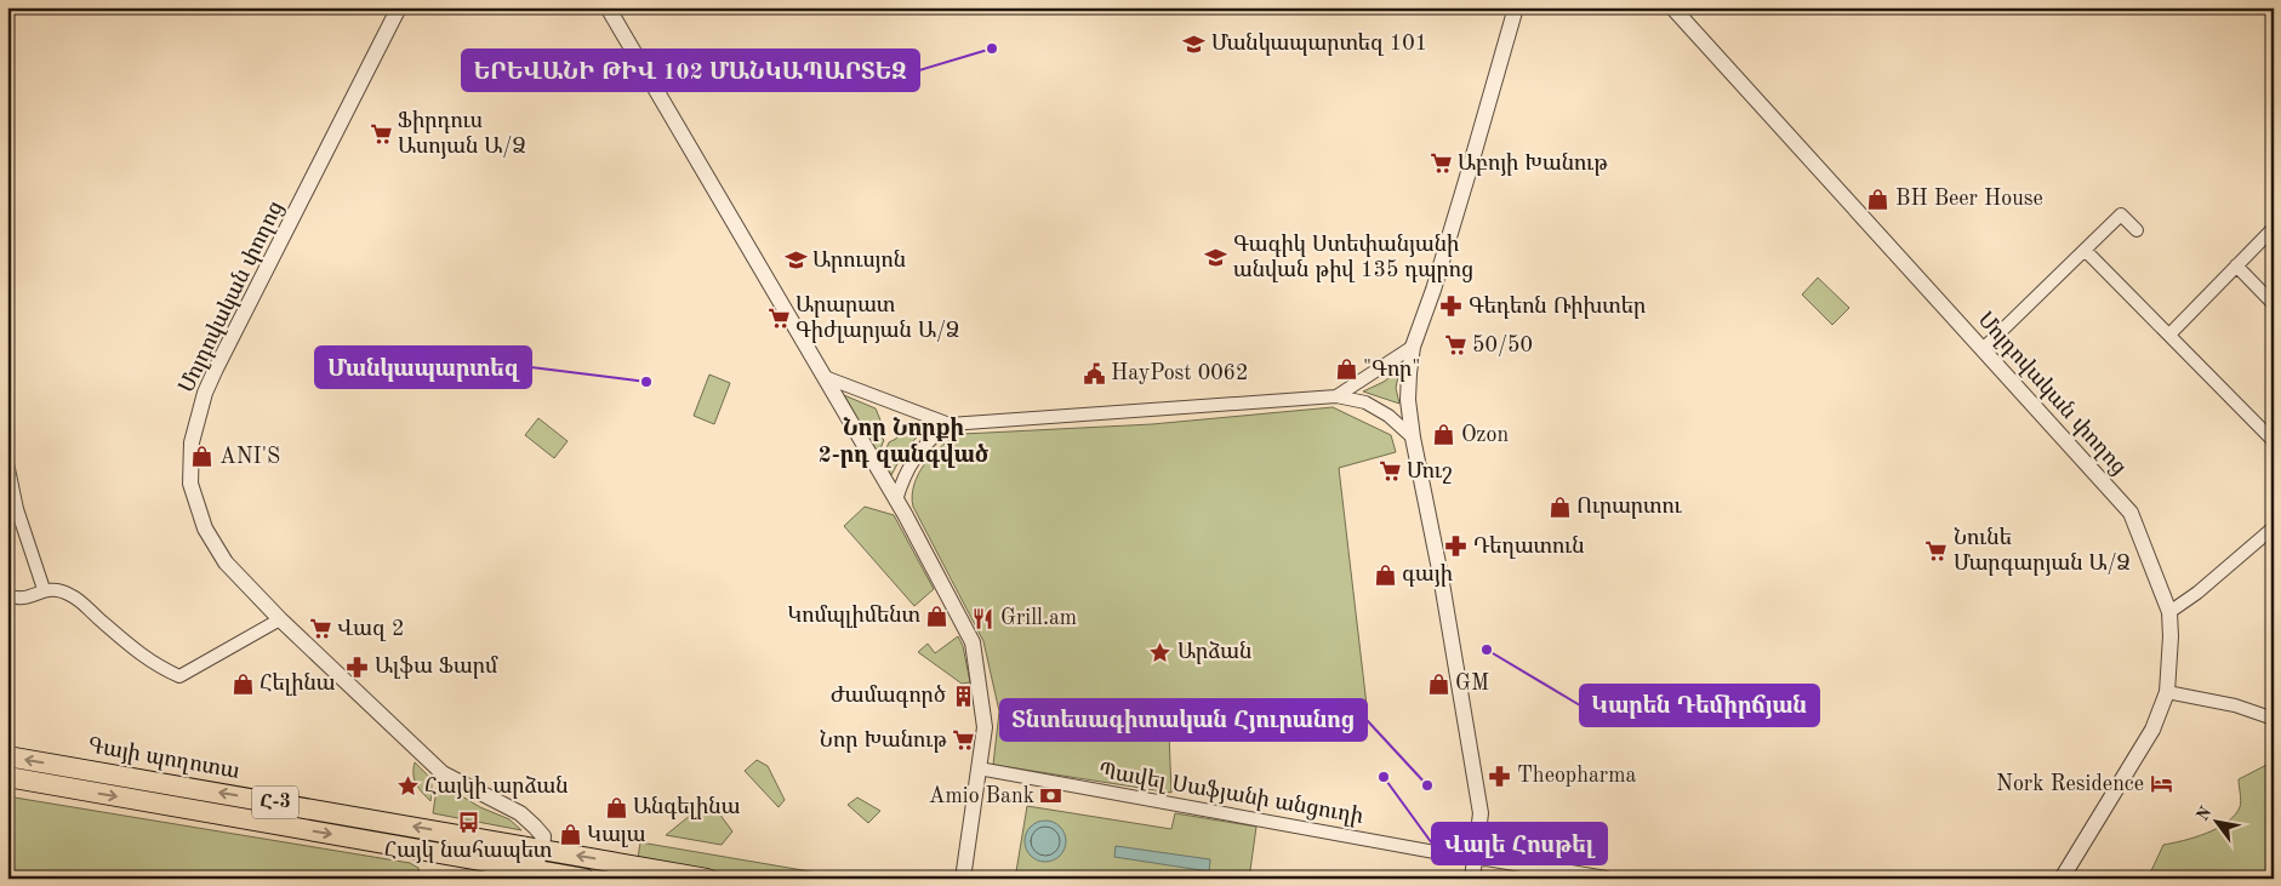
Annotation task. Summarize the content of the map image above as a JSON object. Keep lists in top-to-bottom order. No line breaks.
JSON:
{"streets":{"main road":["Գայի պողոտա","Հ-3"],"street":["Մոլդովական փողոց","Պավել Սաֆյանի անցուղի"]},"crossings":[["Մոլդովական փողոց","Գայի պողոտա"]],"districts":["Նոր Նորքի 2-րդ զանգված"],"places":{"school or university":["Մանկապարտեզ 101","Գագիկ Ստեփանյանի անվան թիվ 135 դպրոց","Արուսյոն"],"other":["ԵՐԵՎԱՆԻ ԹԻՎ 102 ՄԱՆԿԱՊԱՐՏԵԶ","Մանկապարտեզ","Կարեն Դեմիրճյան","Վալե Հոսթել","Տնտեսագիտական Հյուրանոց"],"supermarket":["Ֆիրդուս Ասոյան Ա/Ձ","Աբոյի Խանութ","Արարատ Գիժլարյան Ա/Ձ","50/50","Մուշ","Նունե Մարգարյան Ա/Ձ","Վազ 2","Նոր Խանութ"],"shop":["BH Beer House","\"Գոր\"","Ozon","ANI'S","Ուրարտու","գայի","Կոմպլիմենտ","Հելինա","GM","Անգելինա","Կալա"],"pharmacy":["Գեդեոն Ռիխտեր","Դեղատուն","Ալֆա Ֆարմ","Theopharma"],"public building":["HayPost 0062"],"restaurant":["Grill.am"],"place":["Արձան","Հայկի արձան"],"building":["Ժամագործ"],"hotel":["Nork Residence"],"bank":["Amio Bank"],"bus stop":["Հայկ նահապետ"]},"north":"top left"}
